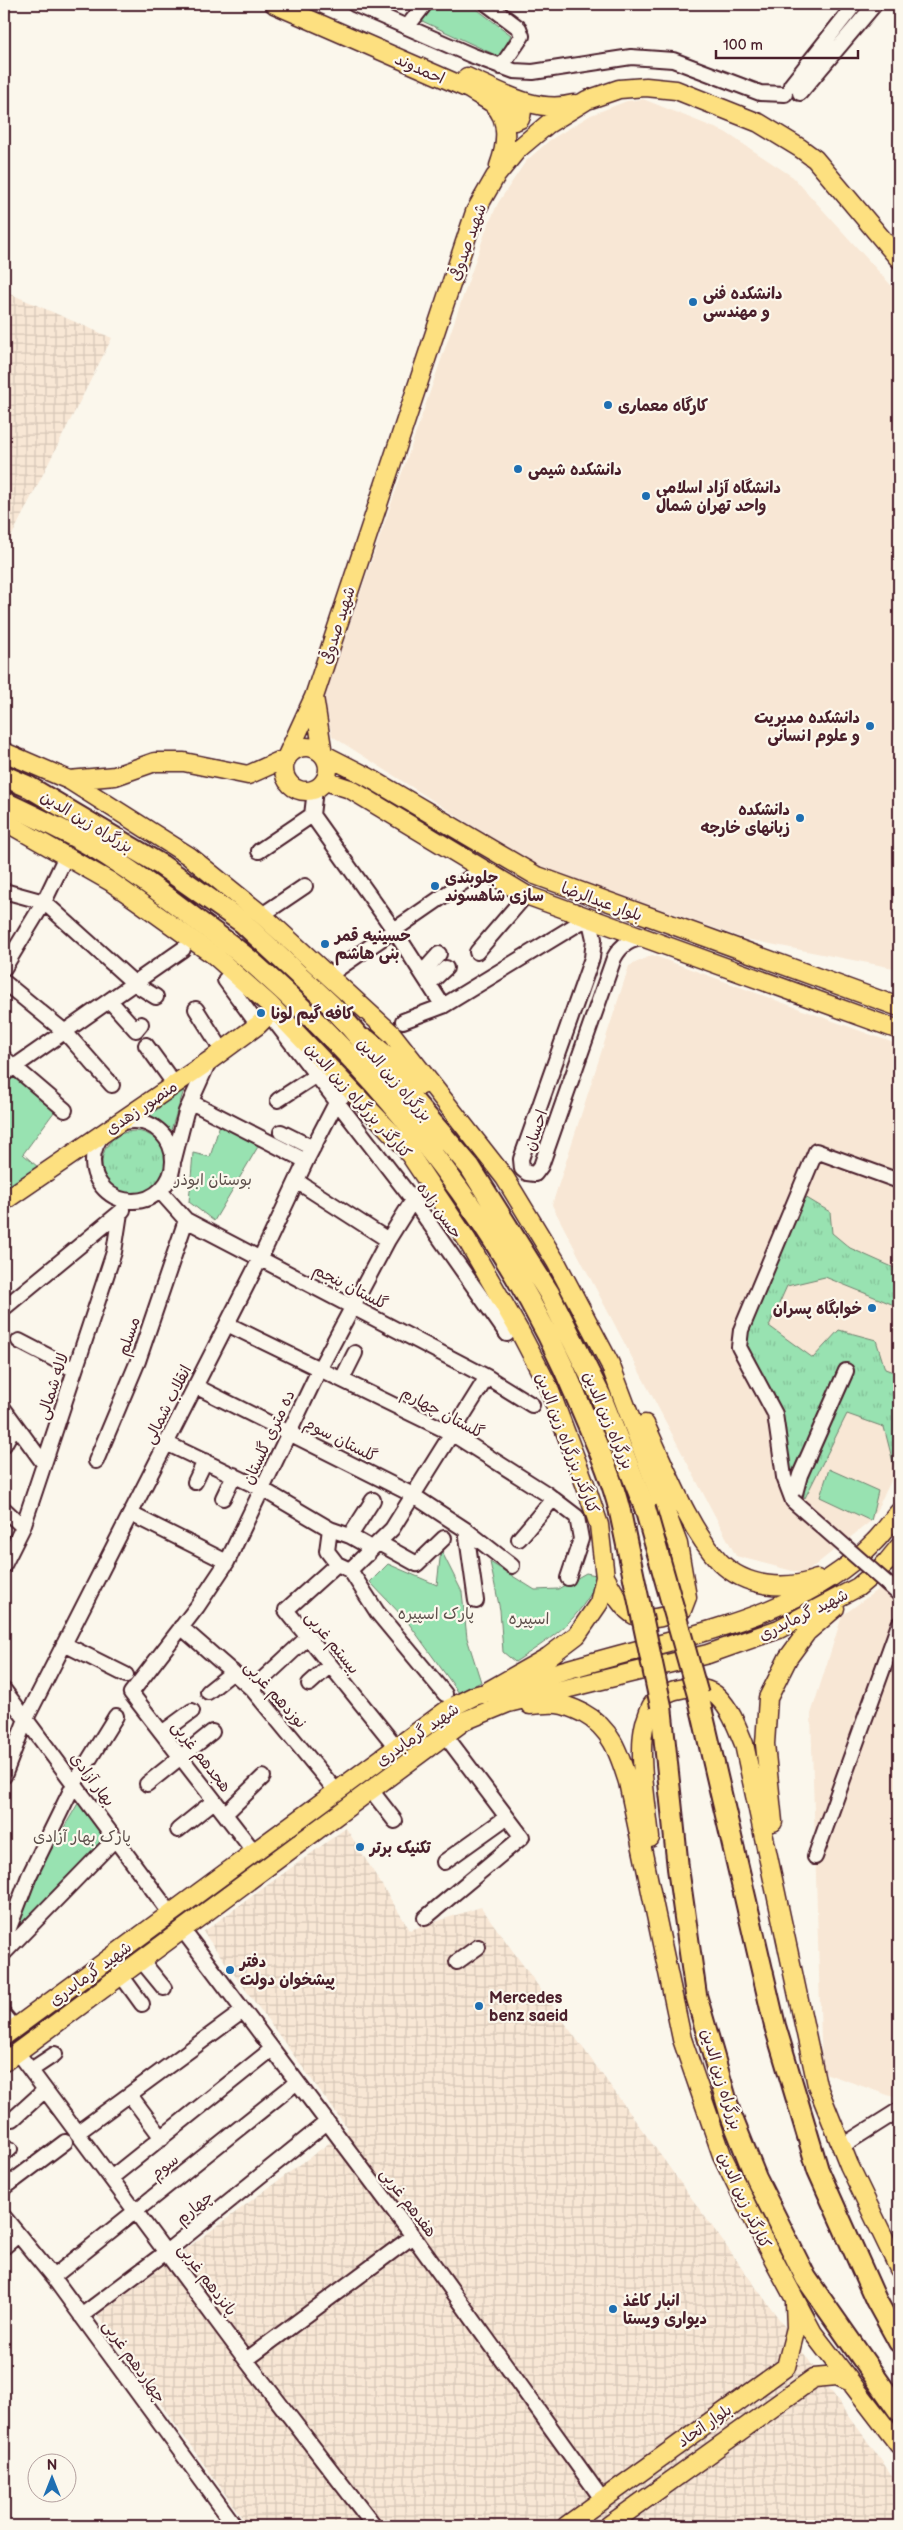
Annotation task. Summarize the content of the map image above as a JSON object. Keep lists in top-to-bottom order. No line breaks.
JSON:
{"streets":{"highway":["بزرگراه زین الدین"],"main road":["احمدوند","شهید صدوقی","بلوار عبدالرضا","کنارگذر بزرگراه زین الدین","منصور زهدی","شهید گرمابدری","کنارگذر زین الدین","بلوار اتحاد"],"street":["احسان","حسن زاده","گلستان پنجم","مسلم","لاله شمالی","انقلاب شمالی","گلستان چهارم","ده متری گلستان","گلستان سوم","بیستم غربی","نوزدهم غربی","هجدهم غربی","بهار آزادی","سوم","هفدهم غربی","چهارم","پانزدهم غربی","چهاردهم غربی"]},"crossings":[["احمدوند","شهید صدوقی"],["شهید صدوقی","بلوار عبدالرضا"],["بلوار عبدالرضا","احسان"],["کنارگذر بزرگراه زین الدین","منصور زهدی"],["کنارگذر بزرگراه زین الدین","حسن زاده"],["کنارگذر بزرگراه زین الدین","انقلاب شمالی"],["منصور زهدی","حسن زاده"],["منصور زهدی","گلستان پنجم"],["حسن زاده","انقلاب شمالی"],["حسن زاده","ده متری گلستان"],["گلستان پنجم","مسلم"],["گلستان پنجم","انقلاب شمالی"],["گلستان پنجم","ده متری گلستان"],["انقلاب شمالی","گلستان چهارم"],["انقلاب شمالی","گلستان سوم"],["انقلاب شمالی","بهار آزادی"],["گلستان چهارم","ده متری گلستان"],["ده متری گلستان","گلستان سوم"],["ده متری گلستان","نوزدهم غربی"],["ده متری گلستان","هجدهم غربی"],["شهید گرمابدری","بیستم غربی"],["شهید گرمابدری","نوزدهم غربی"],["شهید گرمابدری","هجدهم غربی"],["شهید گرمابدری","بهار آزادی"],["شهید گرمابدری","هفدهم غربی"],["شهید گرمابدری","پانزدهم غربی"],["سوم","هفدهم غربی"],["سوم","پانزدهم غربی"],["سوم","چهاردهم غربی"],["کنارگذر زین الدین","بلوار اتحاد"],["هفدهم غربی","چهارم"],["هفدهم غربی","بلوار اتحاد"],["چهارم","پانزدهم غربی"],["چهارم","چهاردهم غربی"]],"parks":["بوستان ابوذر","پارک اسپیره","اسپیره","پارک بهار آزادی"],"places":["دانشکده فنی و مهندسی","کارگاه معماری","دانشکده شیمی","دانشگاه آزاد اسلامی واحد تهران شمال","دانشکده مدیریت و علوم انسانی","دانشکده زبانهای خارجه","جلوبندی سازی شاهسوند","حسینیه قمر بنی هاشم","کافه گیم لونا","خوابگاه پسران","تکنیک برتر","دفتر پیشخوان دولت","Mercedes benz saeid","انبار کاغذ دیواری ویستا"],"scale_bar":"100 m","north":"top"}
